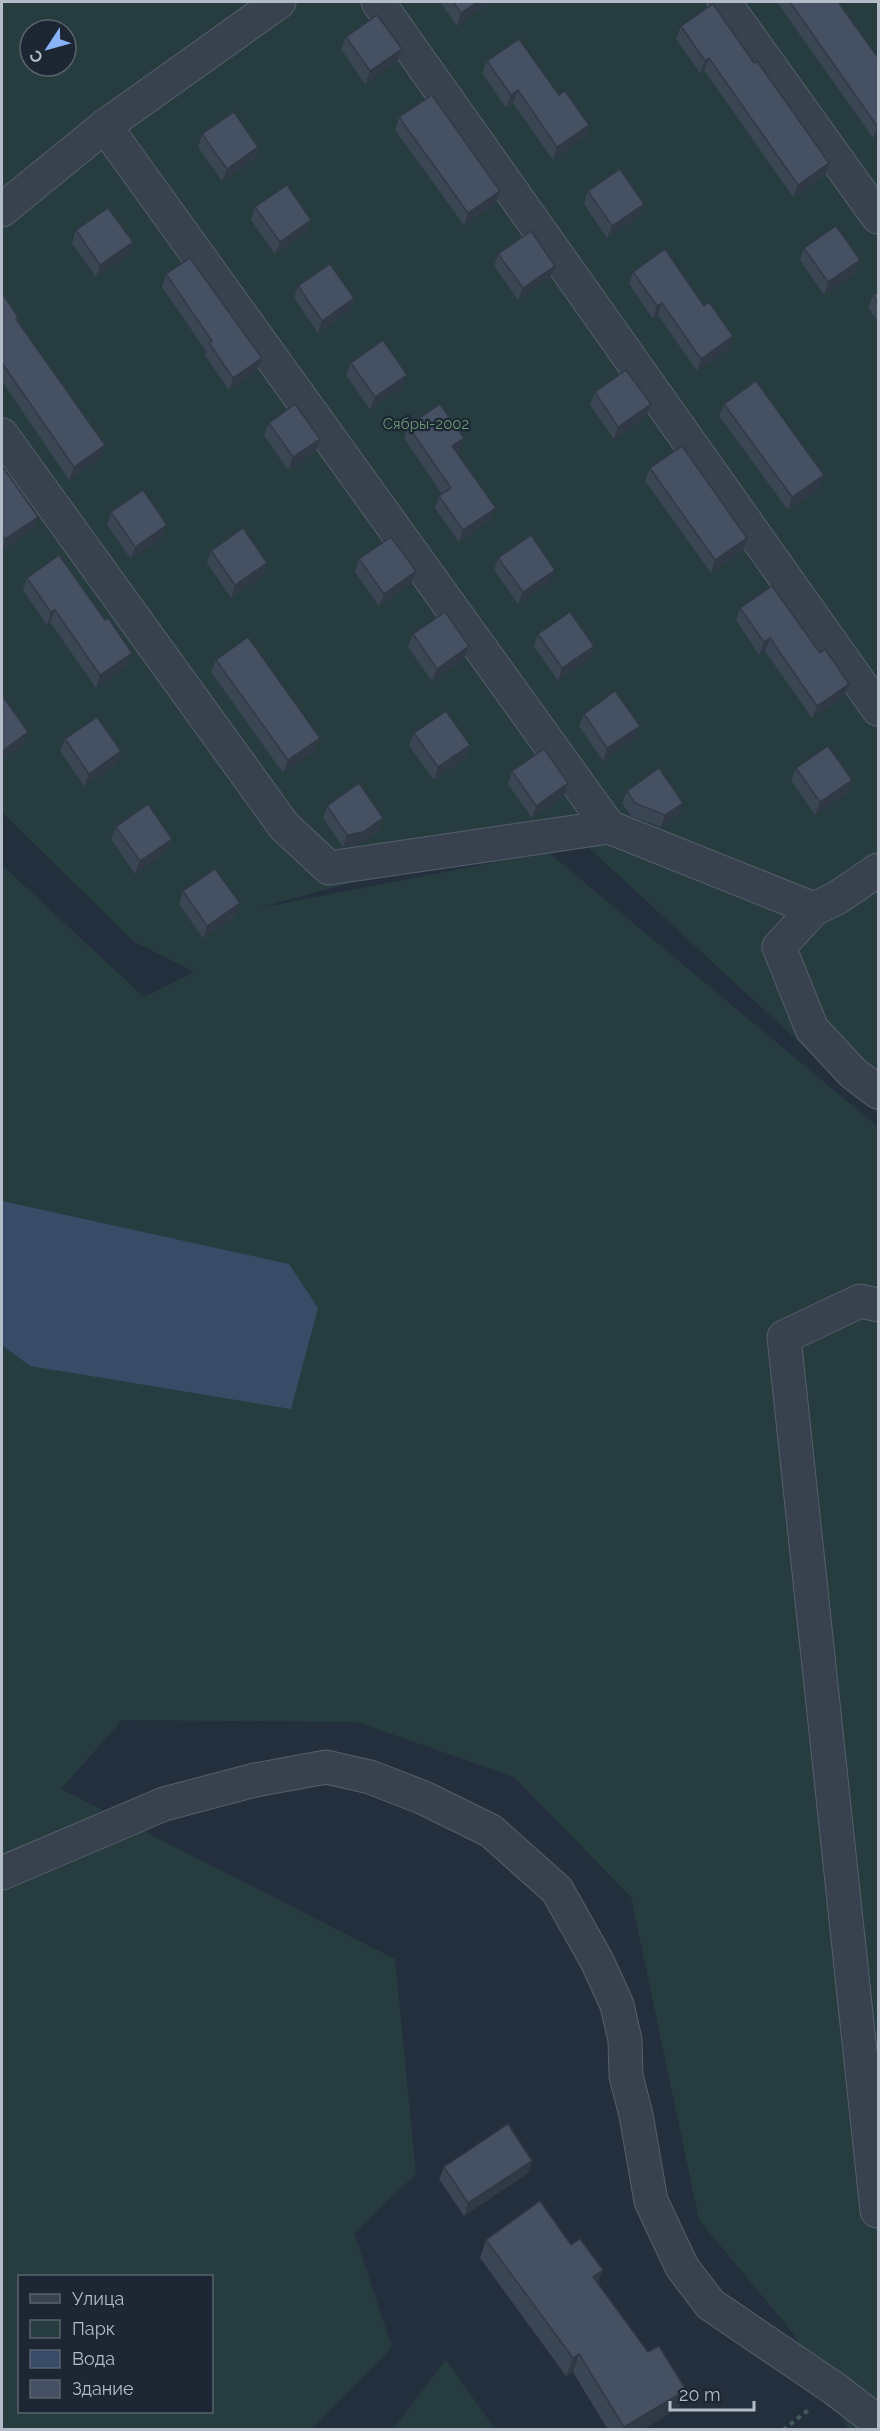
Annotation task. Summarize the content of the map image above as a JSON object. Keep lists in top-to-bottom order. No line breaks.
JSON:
{"parks":["Сябры-2002"],"legend":["Улица","Парк","Вода","Здание"],"scale_bar":"20 m","north":"bottom left"}
